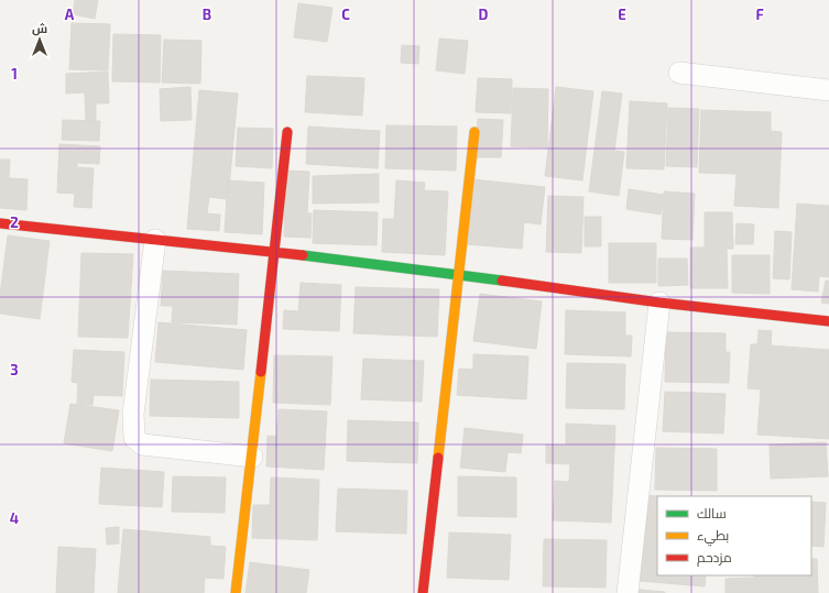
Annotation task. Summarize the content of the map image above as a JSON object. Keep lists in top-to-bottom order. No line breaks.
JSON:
{"legend":["سالك","بطيء","مزدحم"],"north":"top","grid":{"columns":["A","B","C","D","E","F"],"rows":["1","2","3","4"]}}
